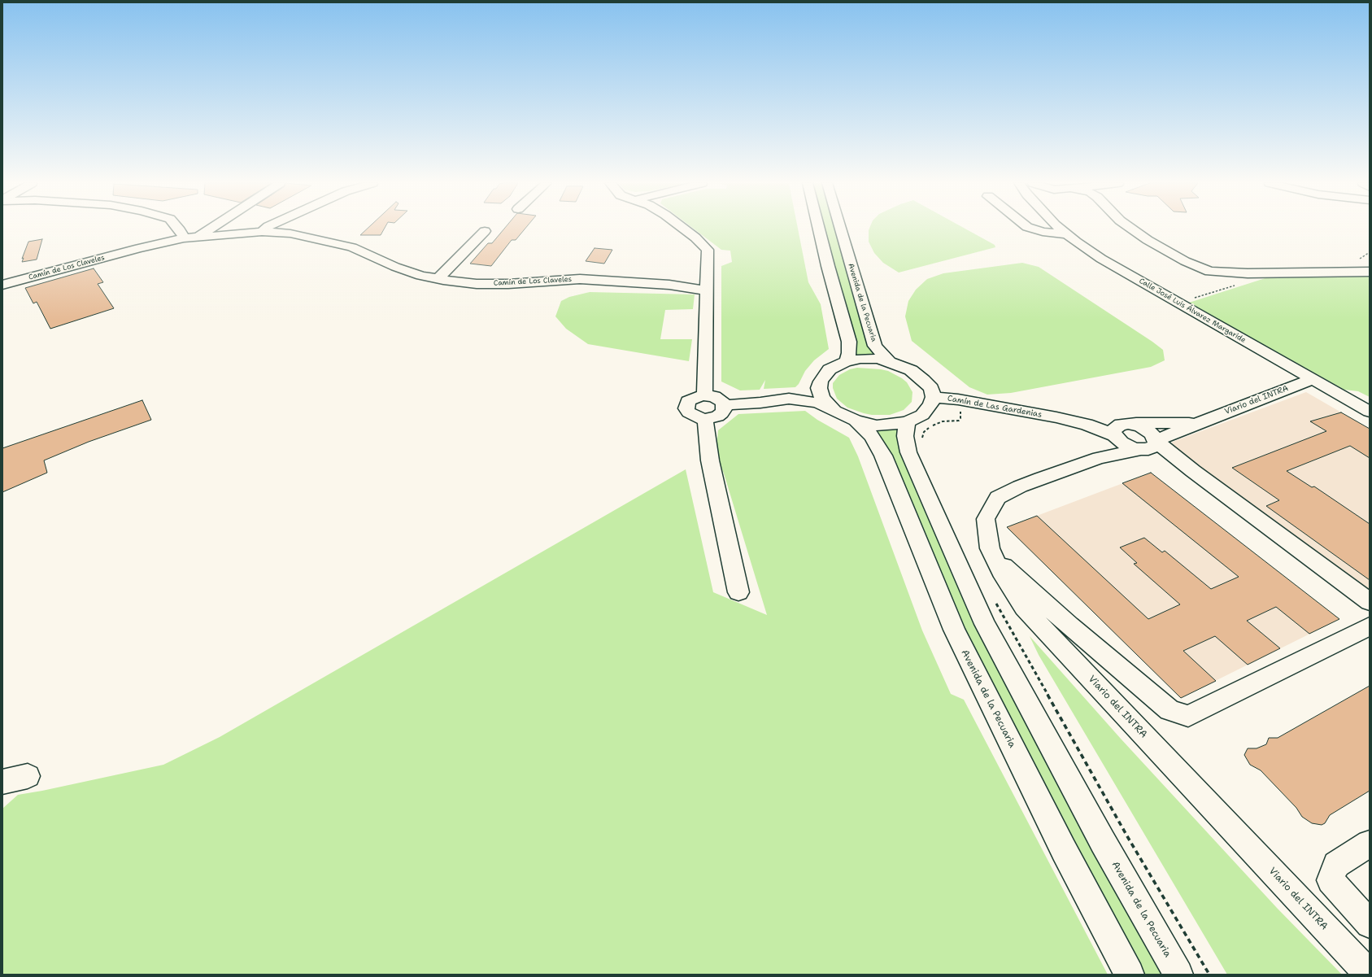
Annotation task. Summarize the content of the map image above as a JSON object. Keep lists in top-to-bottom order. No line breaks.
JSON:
{"streets":{"street":["Camín de Los Claveles","Avenida de la Pecuaria","Calle José Luis Álvarez Margaride","Viario del INTRA","Camín de Las Gardenias"]},"crossings":[["Avenida de la Pecuaria","Camín de Las Gardenias"],["Calle José Luis Álvarez Margaride","Viario del INTRA"]]}
